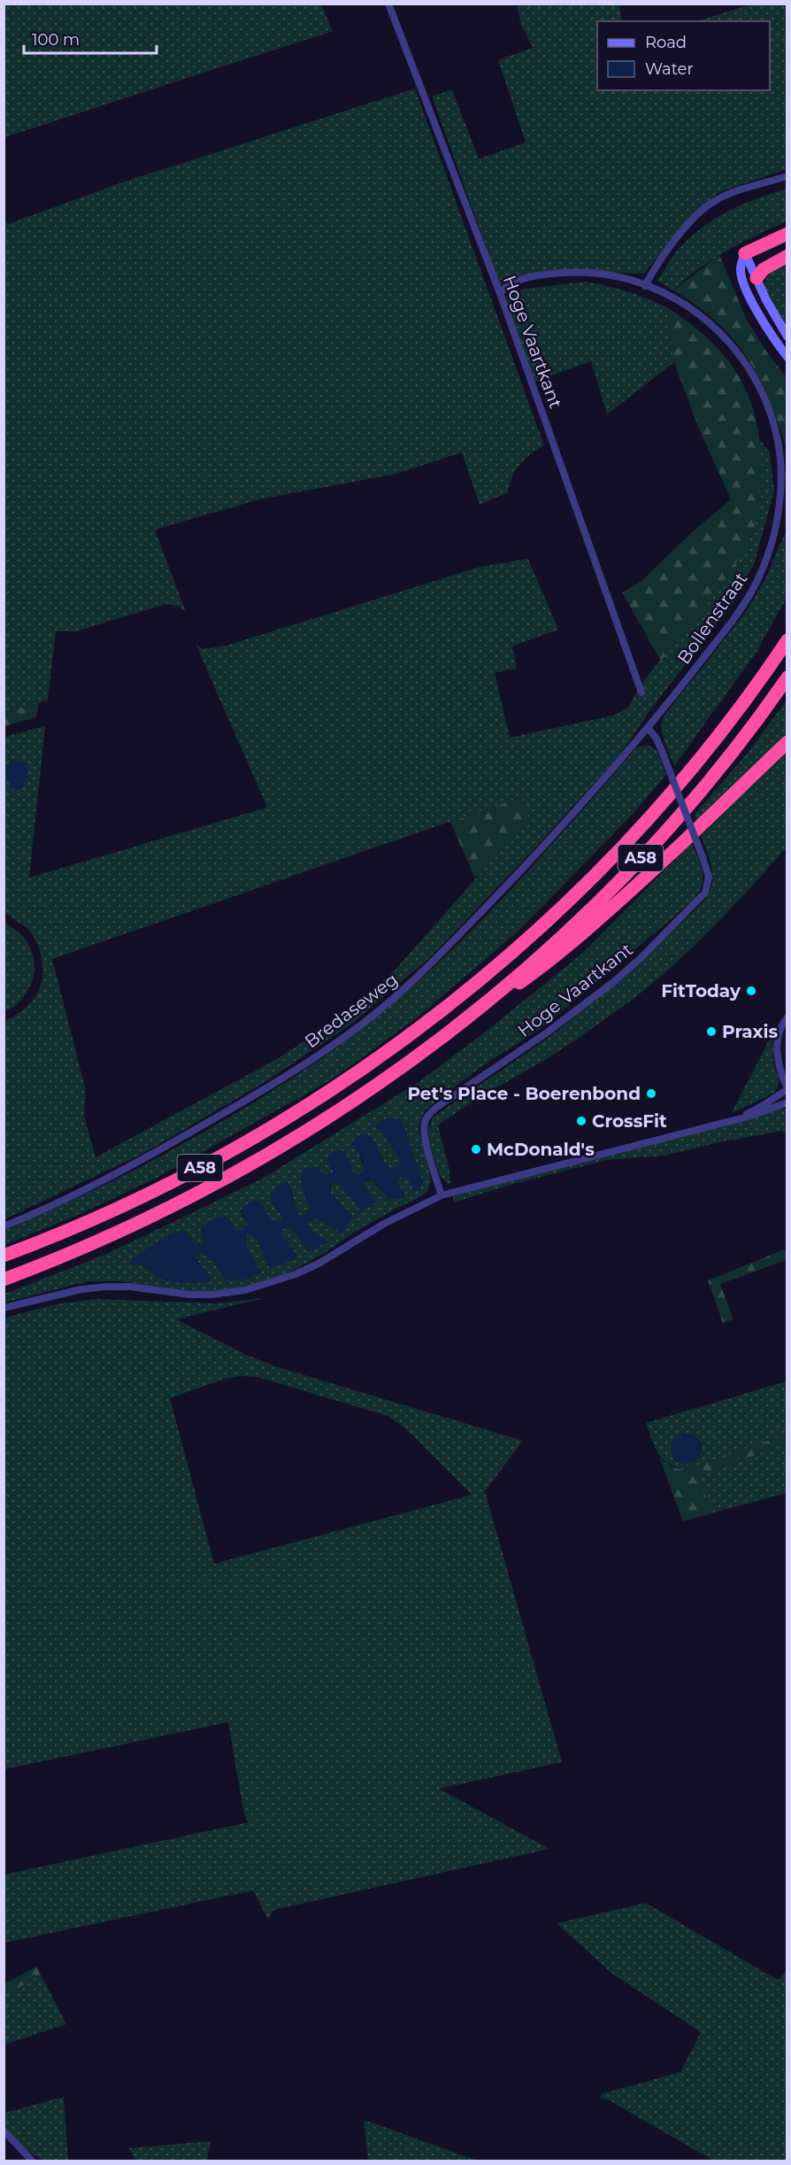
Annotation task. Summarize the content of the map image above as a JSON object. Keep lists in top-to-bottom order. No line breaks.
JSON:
{"streets":{"highway":["A58"],"street":["Hoge Vaartkant","Bollenstraat","Bredaseweg"]},"crossings":[["Hoge Vaartkant","Bollenstraat"],["Hoge Vaartkant","Bredaseweg"],["Bollenstraat","Bredaseweg"]],"places":["FitToday","Praxis","Pet's Place - Boerenbond","CrossFit","McDonald's"],"legend":["Road","Water"],"scale_bar":"100 m"}
